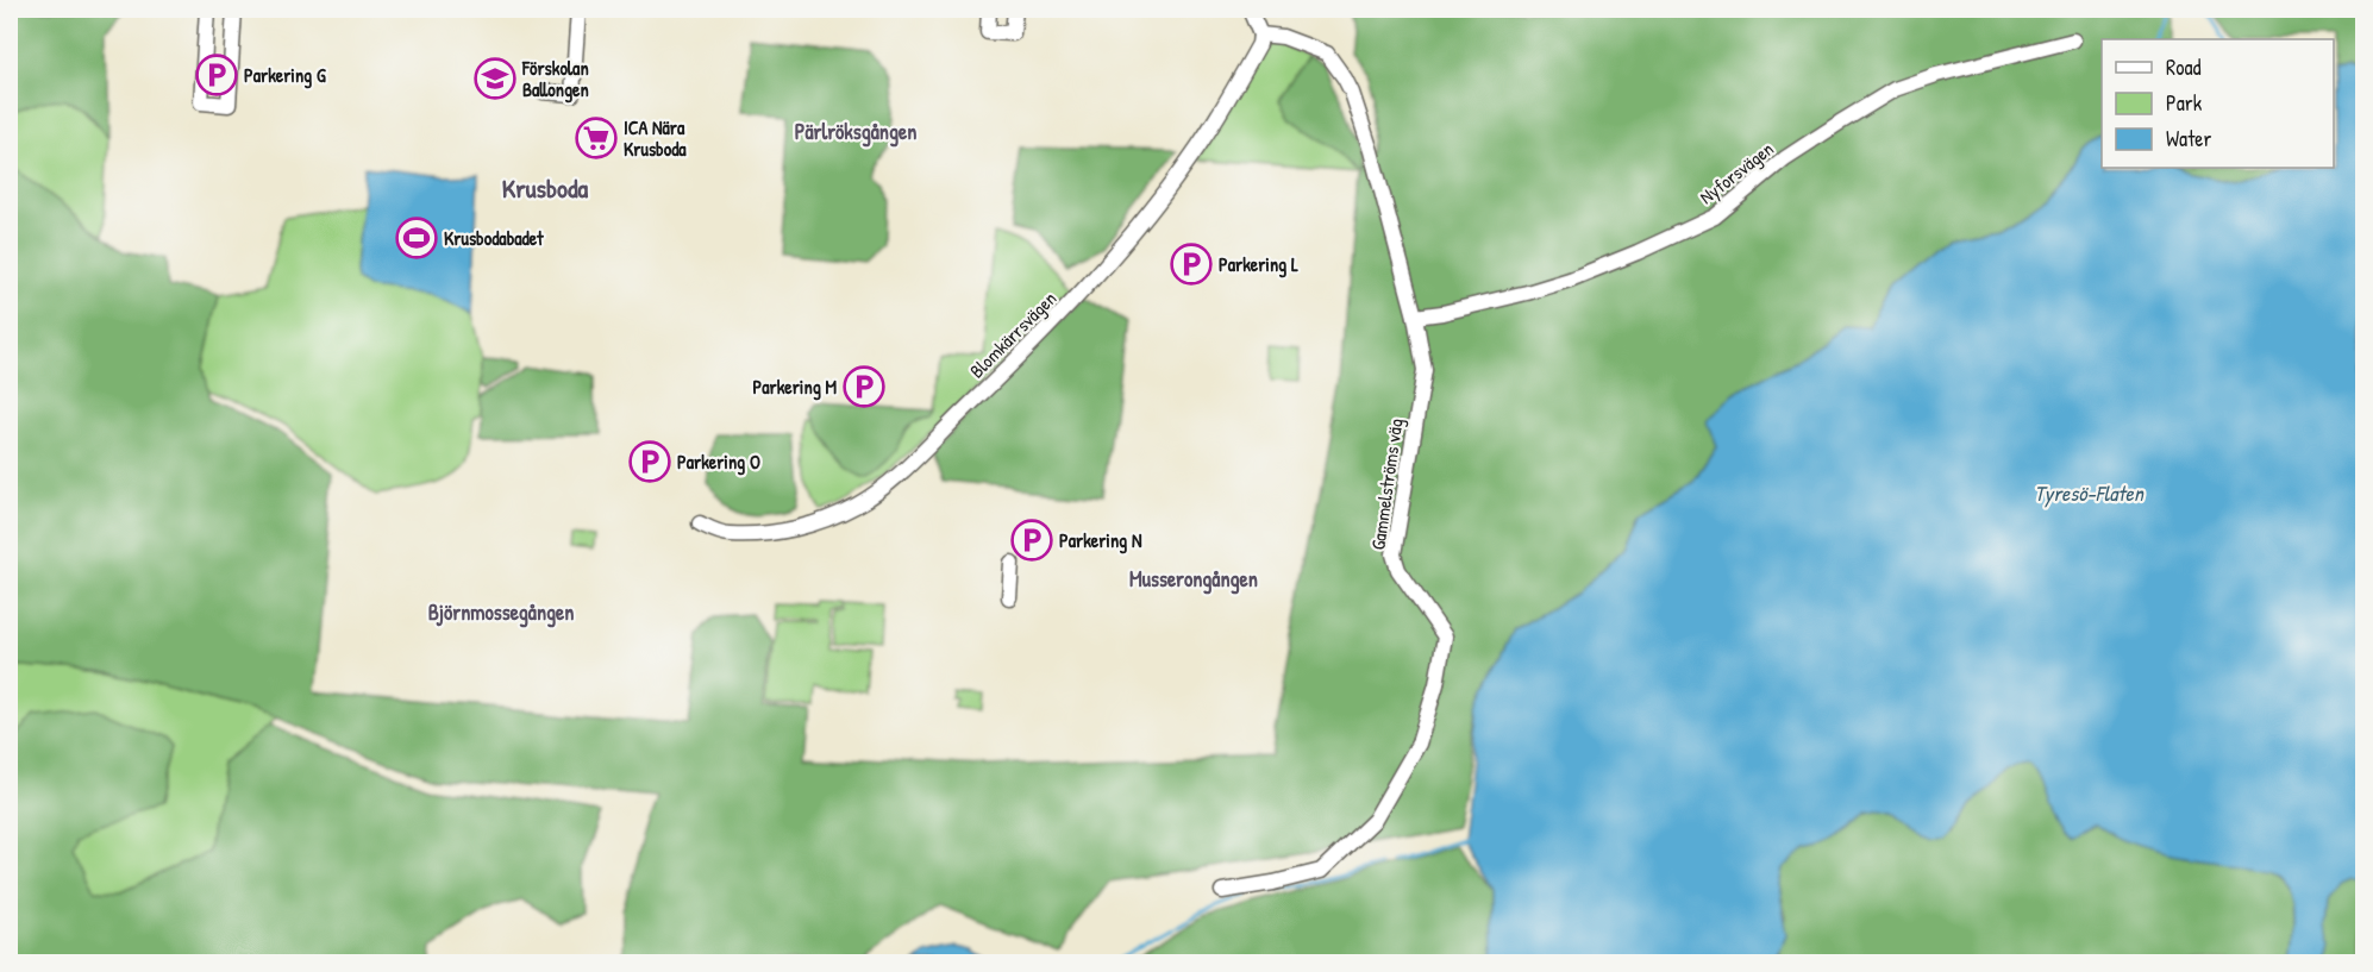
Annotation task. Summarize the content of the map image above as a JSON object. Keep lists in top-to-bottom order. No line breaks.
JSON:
{"streets":{"street":["Nyforsvägen","Blomkärrsvägen","Gammelströms väg"]},"crossings":[["Nyforsvägen","Gammelströms väg"],["Blomkärrsvägen","Gammelströms väg"]],"districts":["Pärlröksgången","Krusboda","Musserongången","Björnmossegången"],"water":["Tyresö-Flaten"],"places":{"parking":["Parkering G","Parkering L","Parkering M","Parkering O","Parkering N"],"school or university":["Förskolan Ballongen"],"supermarket":["ICA Nära Krusboda"],"sports":["Krusbodabadet"]},"legend":["Road","Park","Water"]}
